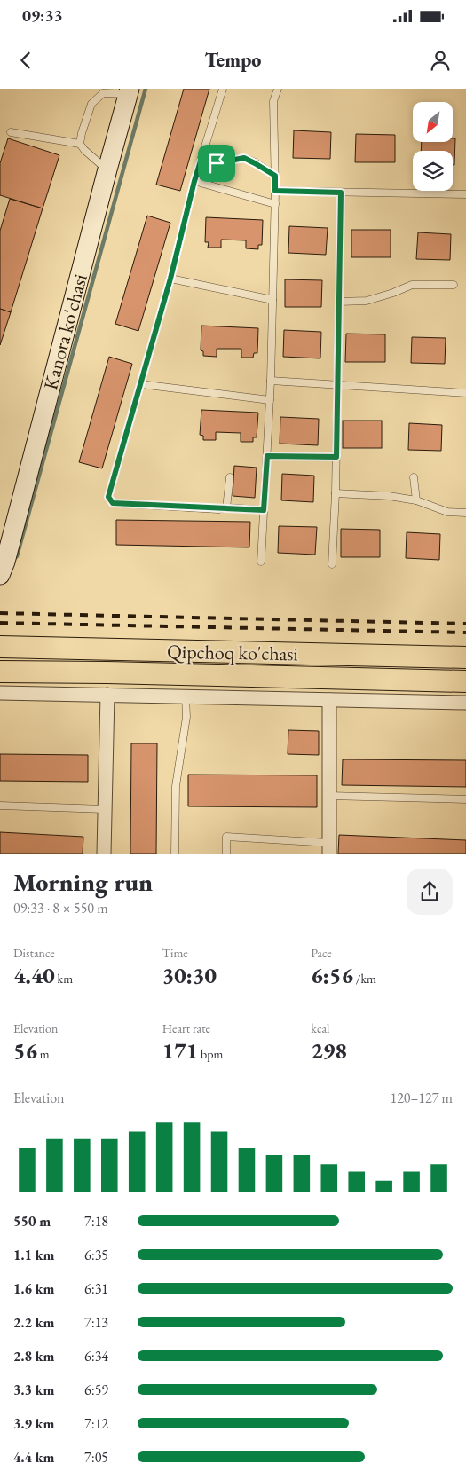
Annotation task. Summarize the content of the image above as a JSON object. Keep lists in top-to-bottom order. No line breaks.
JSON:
{"streets":{"main road":["Qipchoq ko'chasi"],"street":["Kanora ko'chasi"]},"north":"bottom left","page":{"status":"09:33","header":"Tempo","heading":["Morning run","09:33 · 8 × 550 m"],"stats":[["Distance","4.40 km"],["Time","30:30"],["Pace","6:56 /km"],["Elevation","56 m"],["Heart rate","171 bpm"],["kcal","298"]],"chart":["Elevation","120–127 m"],"list":[{"name":"550 m","note":"7:18"},{"name":"1.1 km","note":"6:35"},{"name":"1.6 km","note":"6:31"},{"name":"2.2 km","note":"7:13"},{"name":"2.8 km","note":"6:34"},{"name":"3.3 km","note":"6:59"},{"name":"3.9 km","note":"7:12"},{"name":"4.4 km","note":"7:05"}]}}
